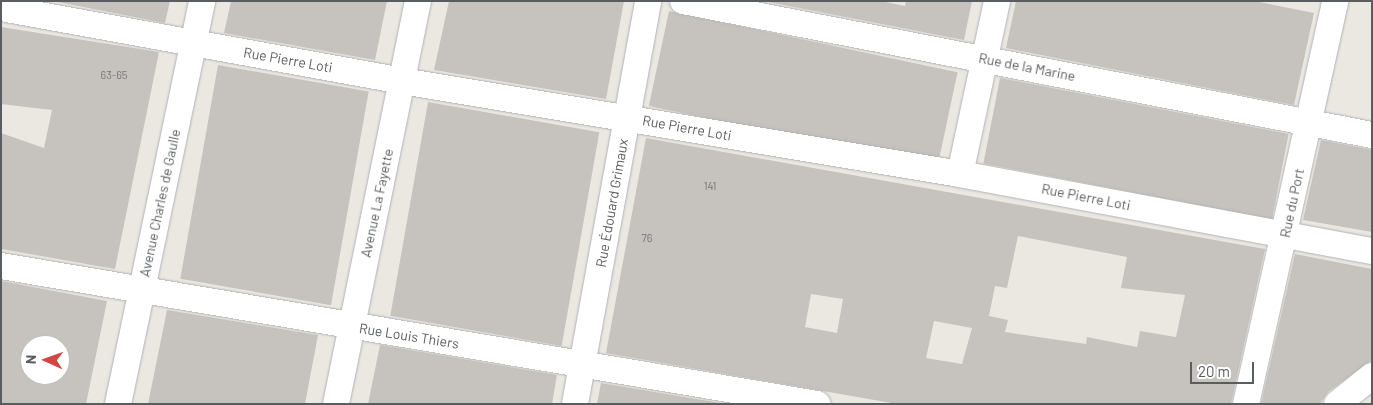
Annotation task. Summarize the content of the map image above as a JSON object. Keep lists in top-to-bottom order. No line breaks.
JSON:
{"streets":{"street":["Rue Pierre Loti","Rue de la Marine","Avenue Charles de Gaulle","Avenue La Fayette","Rue Édouard Grimaux","Rue du Port","Rue Louis Thiers"]},"crossings":[["Rue Pierre Loti","Avenue Charles de Gaulle"],["Rue Pierre Loti","Avenue La Fayette"],["Rue Pierre Loti","Rue Édouard Grimaux"],["Rue Pierre Loti","Rue du Port"],["Rue de la Marine","Rue du Port"],["Avenue Charles de Gaulle","Rue Louis Thiers"],["Avenue La Fayette","Rue Louis Thiers"],["Rue Édouard Grimaux","Rue Louis Thiers"]],"house_numbers":["63-65","141","76"],"scale_bar":"20 m","north":"left"}
